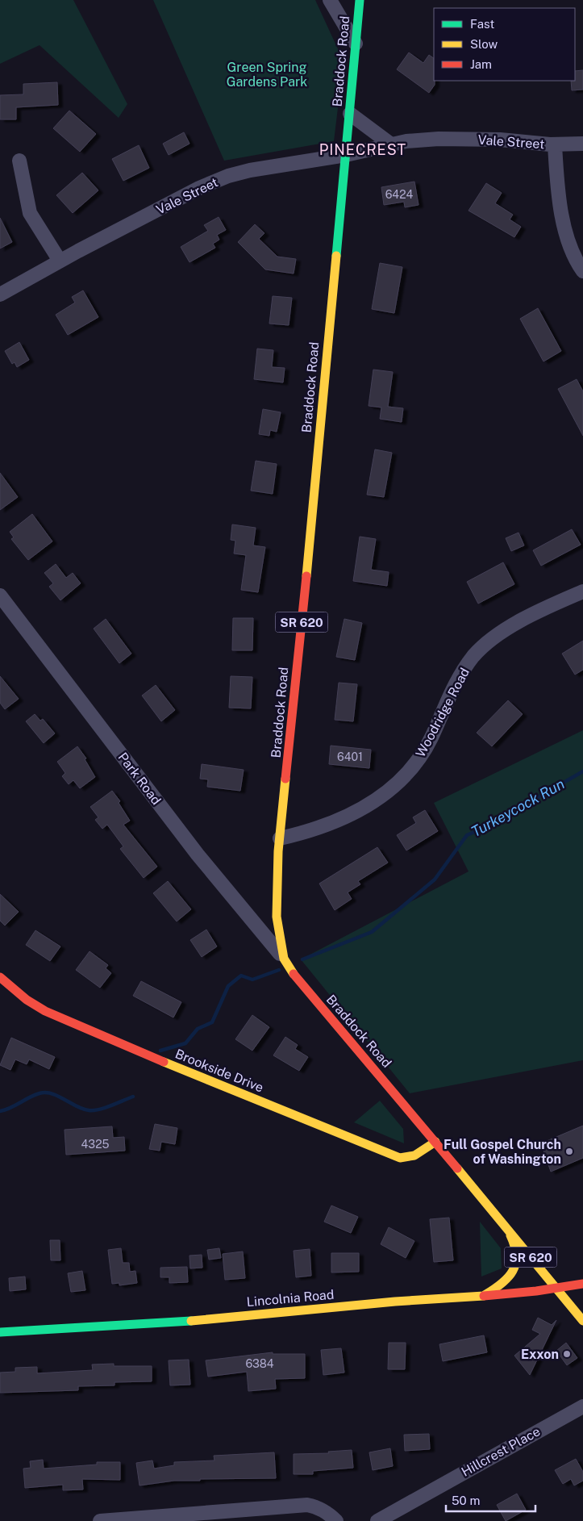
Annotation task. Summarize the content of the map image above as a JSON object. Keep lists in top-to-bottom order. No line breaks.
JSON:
{"streets":{"main road":["Braddock Road","SR 620","Brookside Drive","Lincolnia Road"],"street":["Vale Street","Woodridge Road","Park Road","Hillcrest Place"]},"crossings":[["Braddock Road","Vale Street"],["Braddock Road","Woodridge Road"],["Braddock Road","Park Road"],["Braddock Road","Brookside Drive"],["Braddock Road","Lincolnia Road"]],"districts":["PINECREST"],"water":["Turkeycock Run"],"parks":["Green Spring Gardens Park"],"places":["Full Gospel Church of Washington","Exxon"],"house_numbers":["6424","6401","4325","6384"],"legend":["Fast","Slow","Jam"],"scale_bar":"50 m"}
